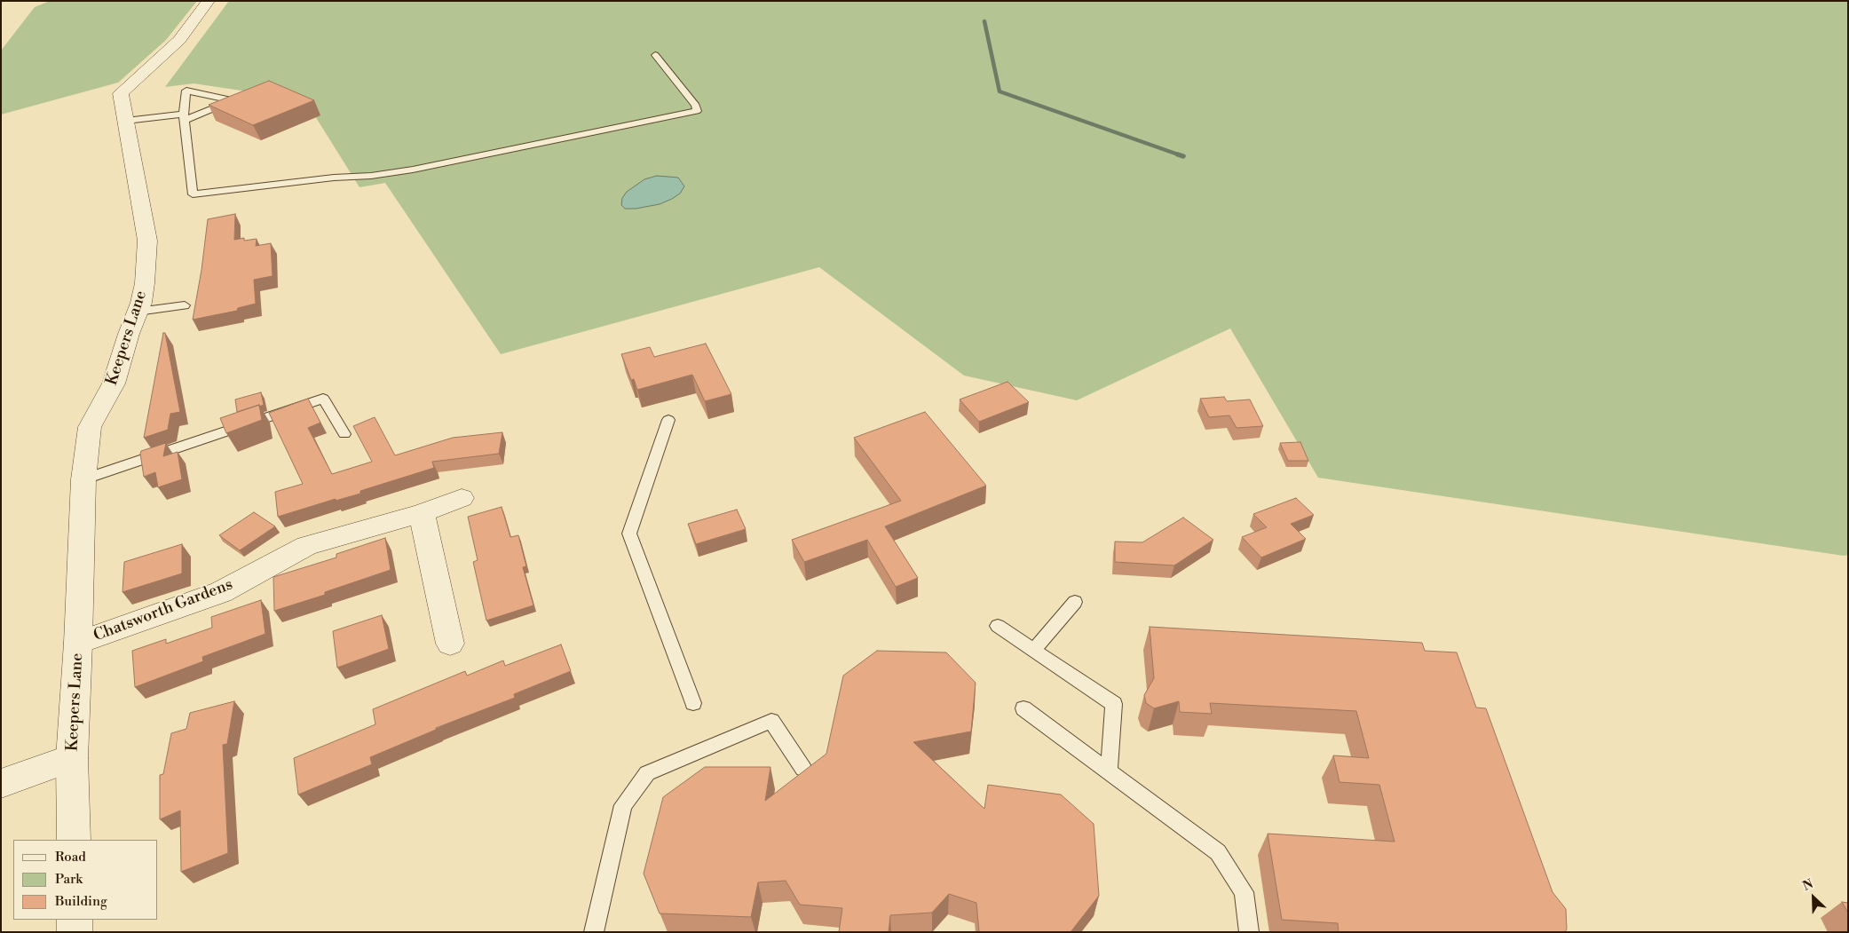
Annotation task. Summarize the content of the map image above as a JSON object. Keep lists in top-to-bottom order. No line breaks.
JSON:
{"streets":{"street":["Keepers Lane","Chatsworth Gardens"]},"crossings":[["Keepers Lane","Chatsworth Gardens"]],"legend":["Road","Park","Building"],"north":"top left"}
